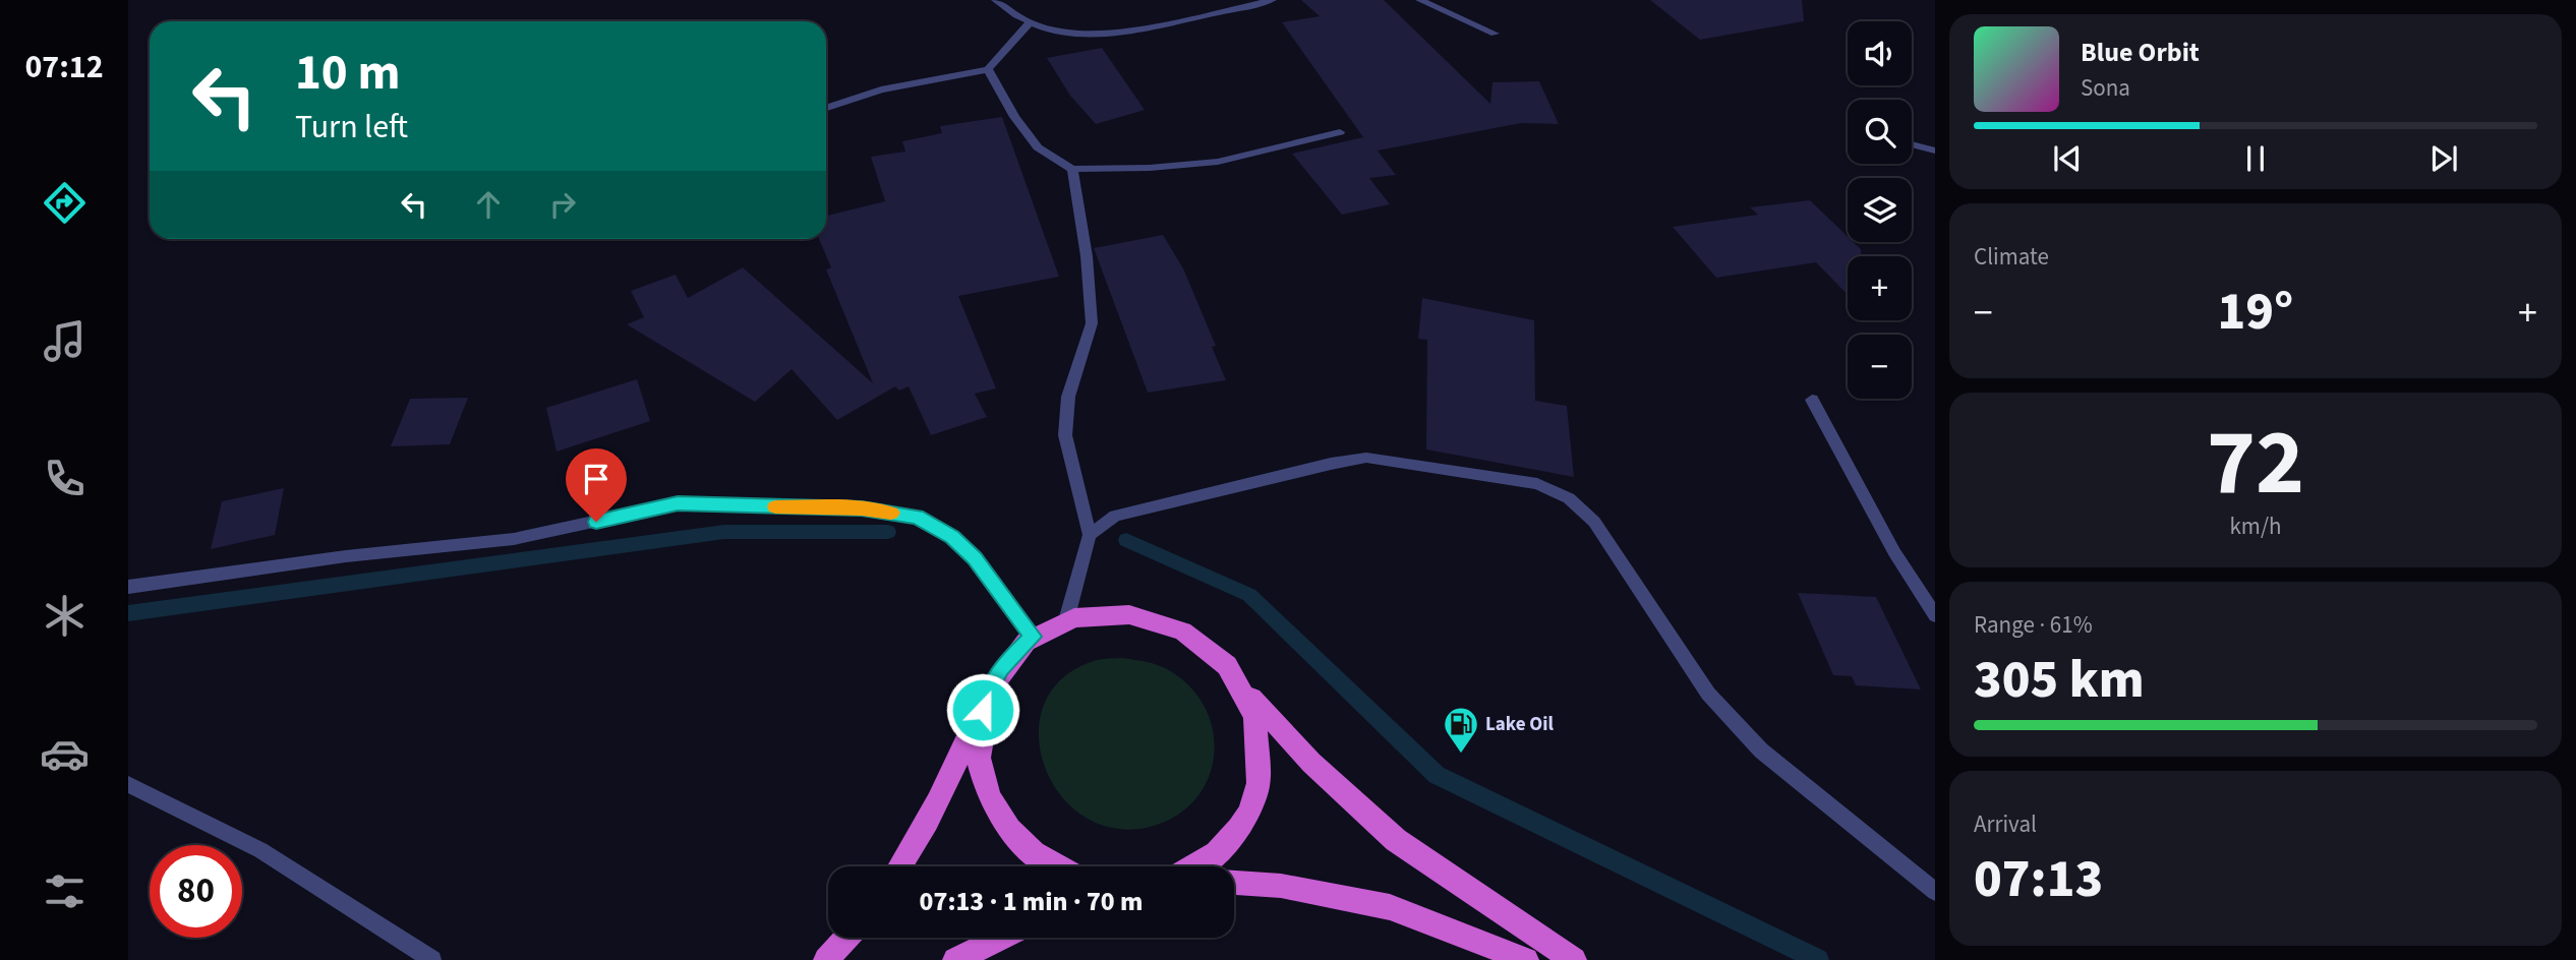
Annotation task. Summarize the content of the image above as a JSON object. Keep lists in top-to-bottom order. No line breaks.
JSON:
{"places":{"fuel station":["Lake Oil"]},"page":{"tabs":"07:12","map_buttons":["+","−"],"turn":["10 m","Turn left"],"song":["Blue Orbit","Sona"],"tile":["Climate",["72","km/h"],["Range · 61%","305 km"],["Arrival","07:13"]],"heat":["−","19°","+"],"limit":"80","trip":"07:13 · 1 min · 70 m"}}
